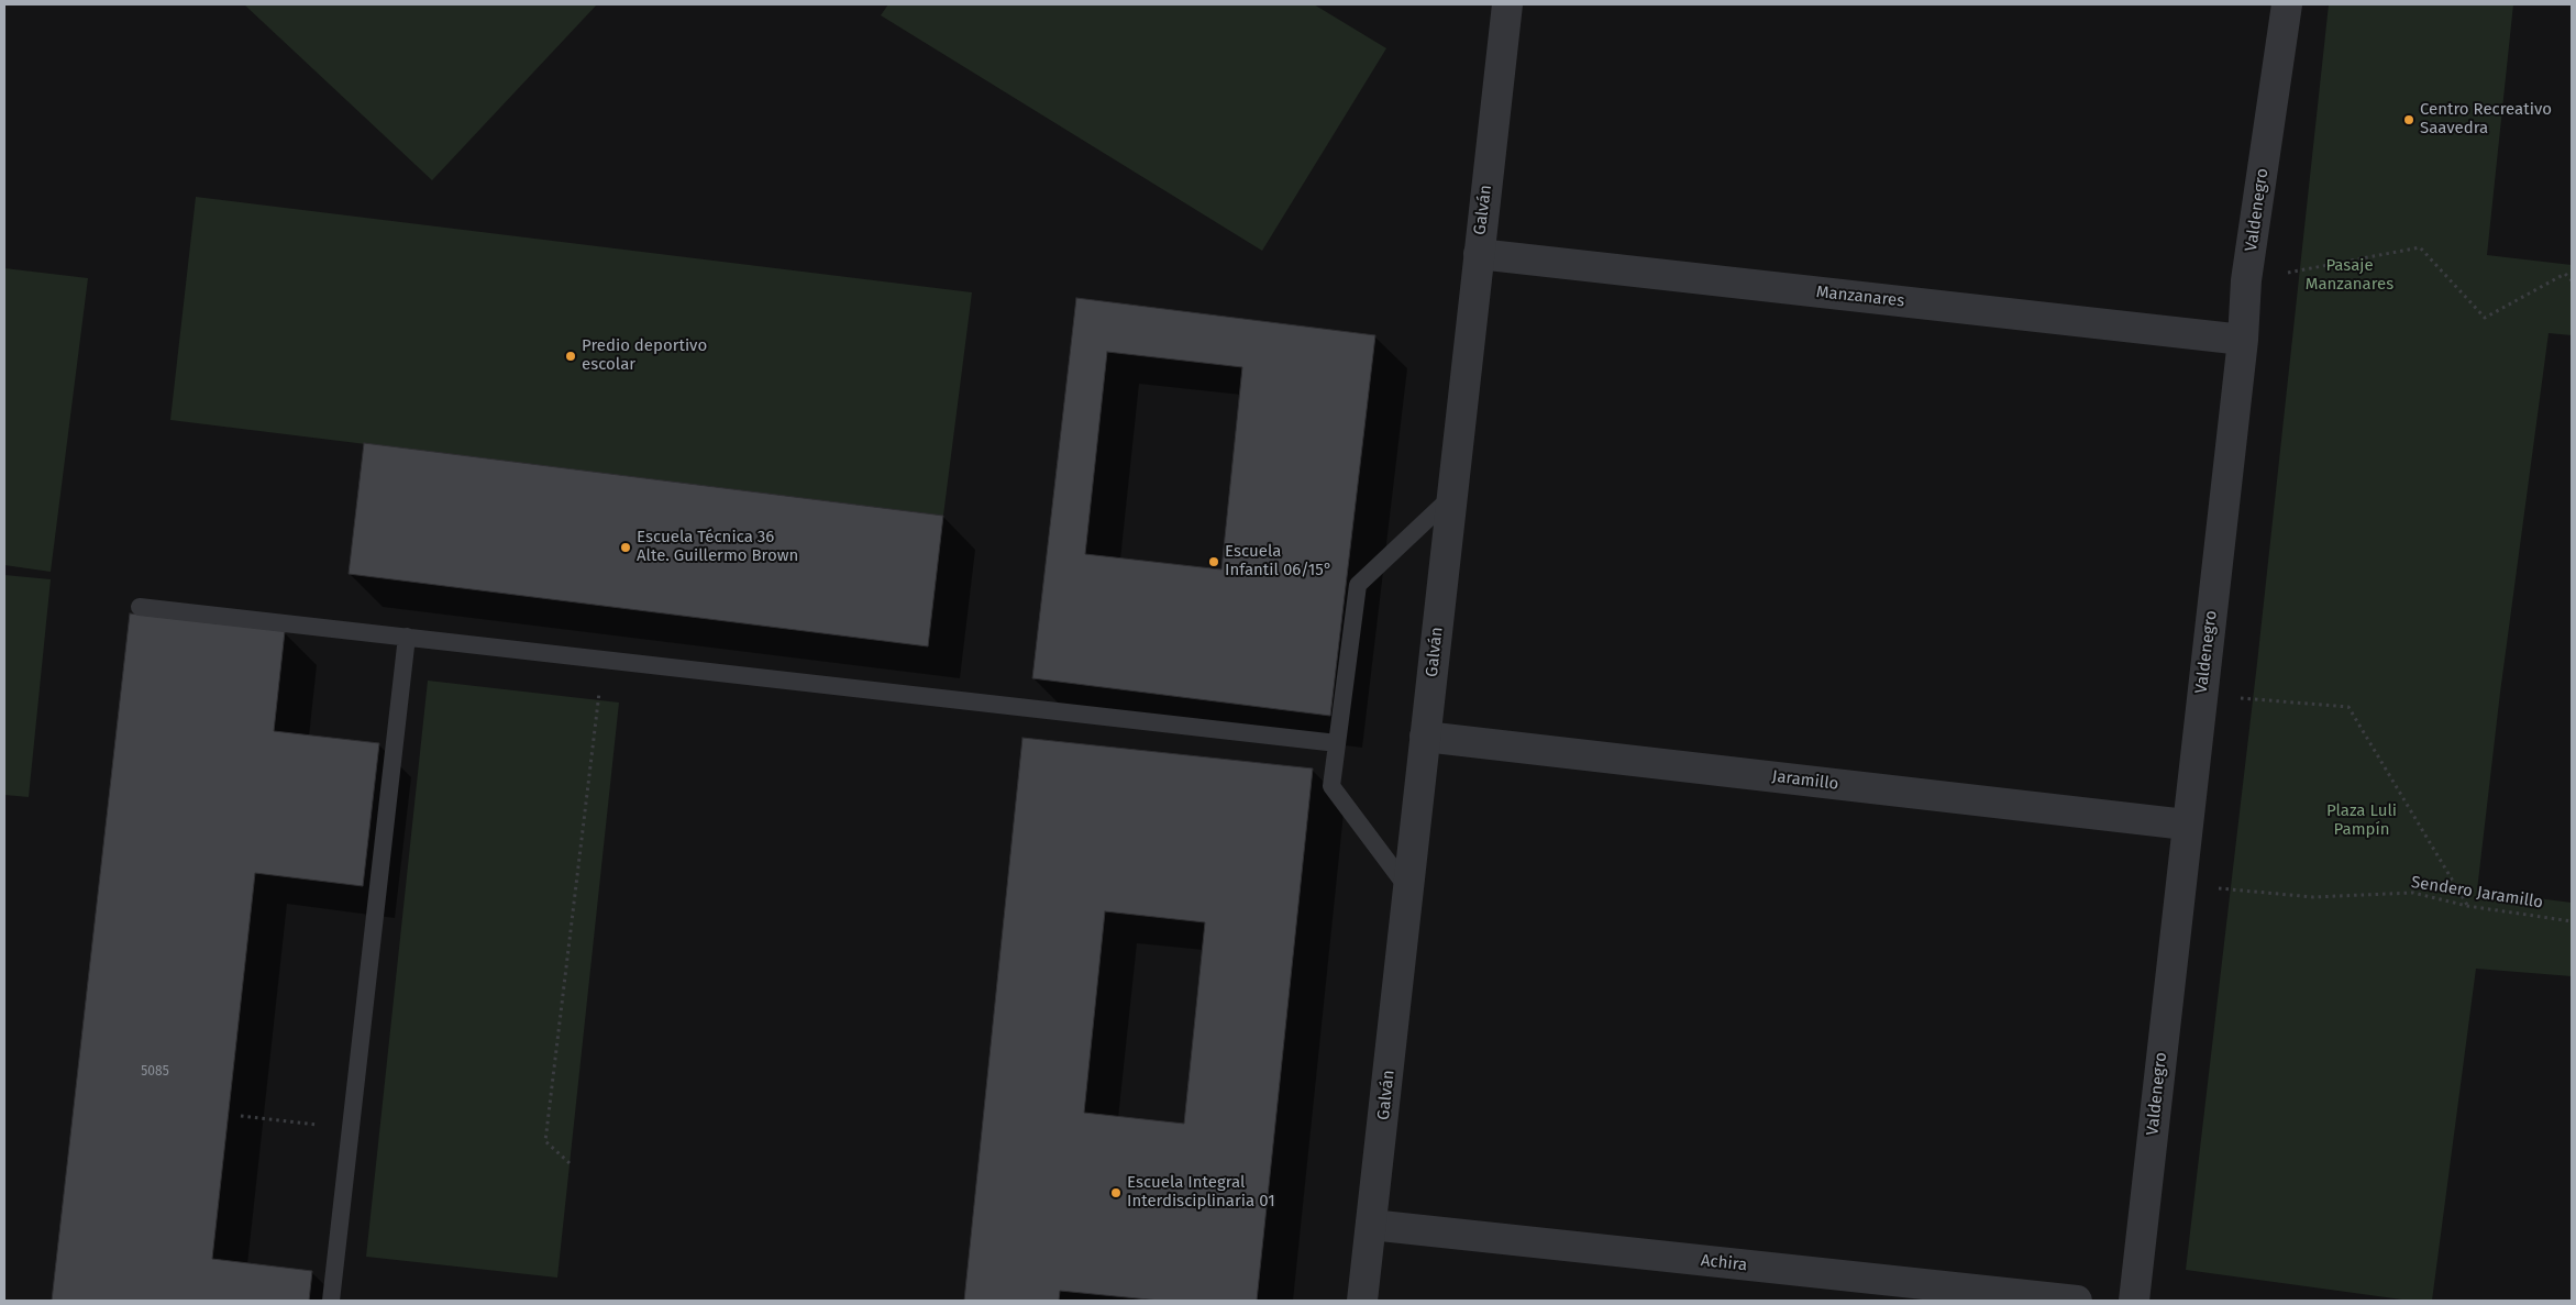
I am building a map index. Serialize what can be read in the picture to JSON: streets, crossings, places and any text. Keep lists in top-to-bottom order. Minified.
{"streets":{"street":["Galván","Valdenegro","Manzanares","Jaramillo","Achira"],"path":["Sendero Jaramillo"]},"crossings":[["Galván","Manzanares"],["Galván","Jaramillo"],["Galván","Achira"],["Valdenegro","Manzanares"],["Valdenegro","Jaramillo"],["Valdenegro","Sendero Jaramillo"]],"parks":["Pasaje Manzanares","Plaza Luli Pampín"],"places":["Centro Recreativo Saavedra","Predio deportivo escolar","Escuela Técnica 36 Alte. Guillermo Brown","Escuela Infantil 06/15°","Escuela Integral Interdisciplinaria 01"],"house_numbers":["5085"]}
